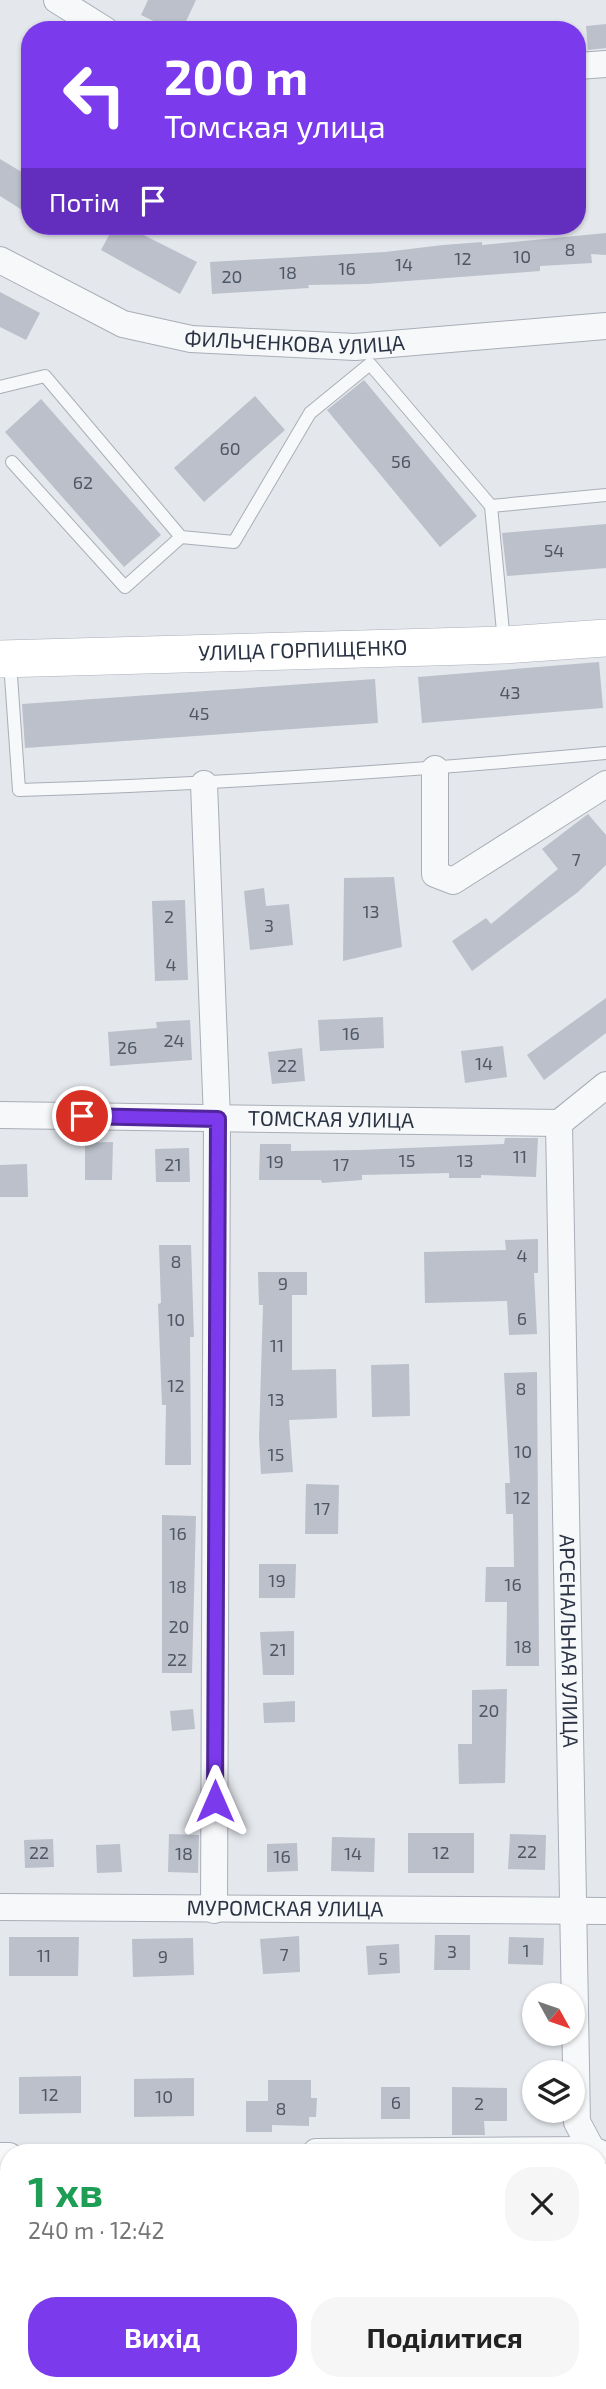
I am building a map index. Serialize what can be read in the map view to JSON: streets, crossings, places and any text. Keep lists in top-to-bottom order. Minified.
{"streets":{"main road":["УЛИЦА ГОРПИЩЕНКО"],"street":["ФИЛЬЧЕНКОВА УЛИЦА","ТОМСКАЯ УЛИЦА","АРСЕНАЛЬНАЯ УЛИЦА","МУРОМСКАЯ УЛИЦА"]},"crossings":[["ТОМСКАЯ УЛИЦА","АРСЕНАЛЬНАЯ УЛИЦА"],["АРСЕНАЛЬНАЯ УЛИЦА","МУРОМСКАЯ УЛИЦА"]],"house_numbers":["8","10","12","14","16","18","20","60","56","62","54","43","45","7","13","2","3","4","16","24","26","14","22","11","15","13","19","21","17","4","8","9","6","10","11","12","8","13","10","15","12","17","16","19","16","18","20","18","21","22","20","22","22","12","18","14","16","1","3","7","11","9","5","12","10","6","2","8"],"north":"bottom right","page":{"turn":["200 m","Томская улица"],"then":"Потім","heading":["1 хв","240 m · 12:42"],"buttons":["Вихід","Поділитися"]}}
